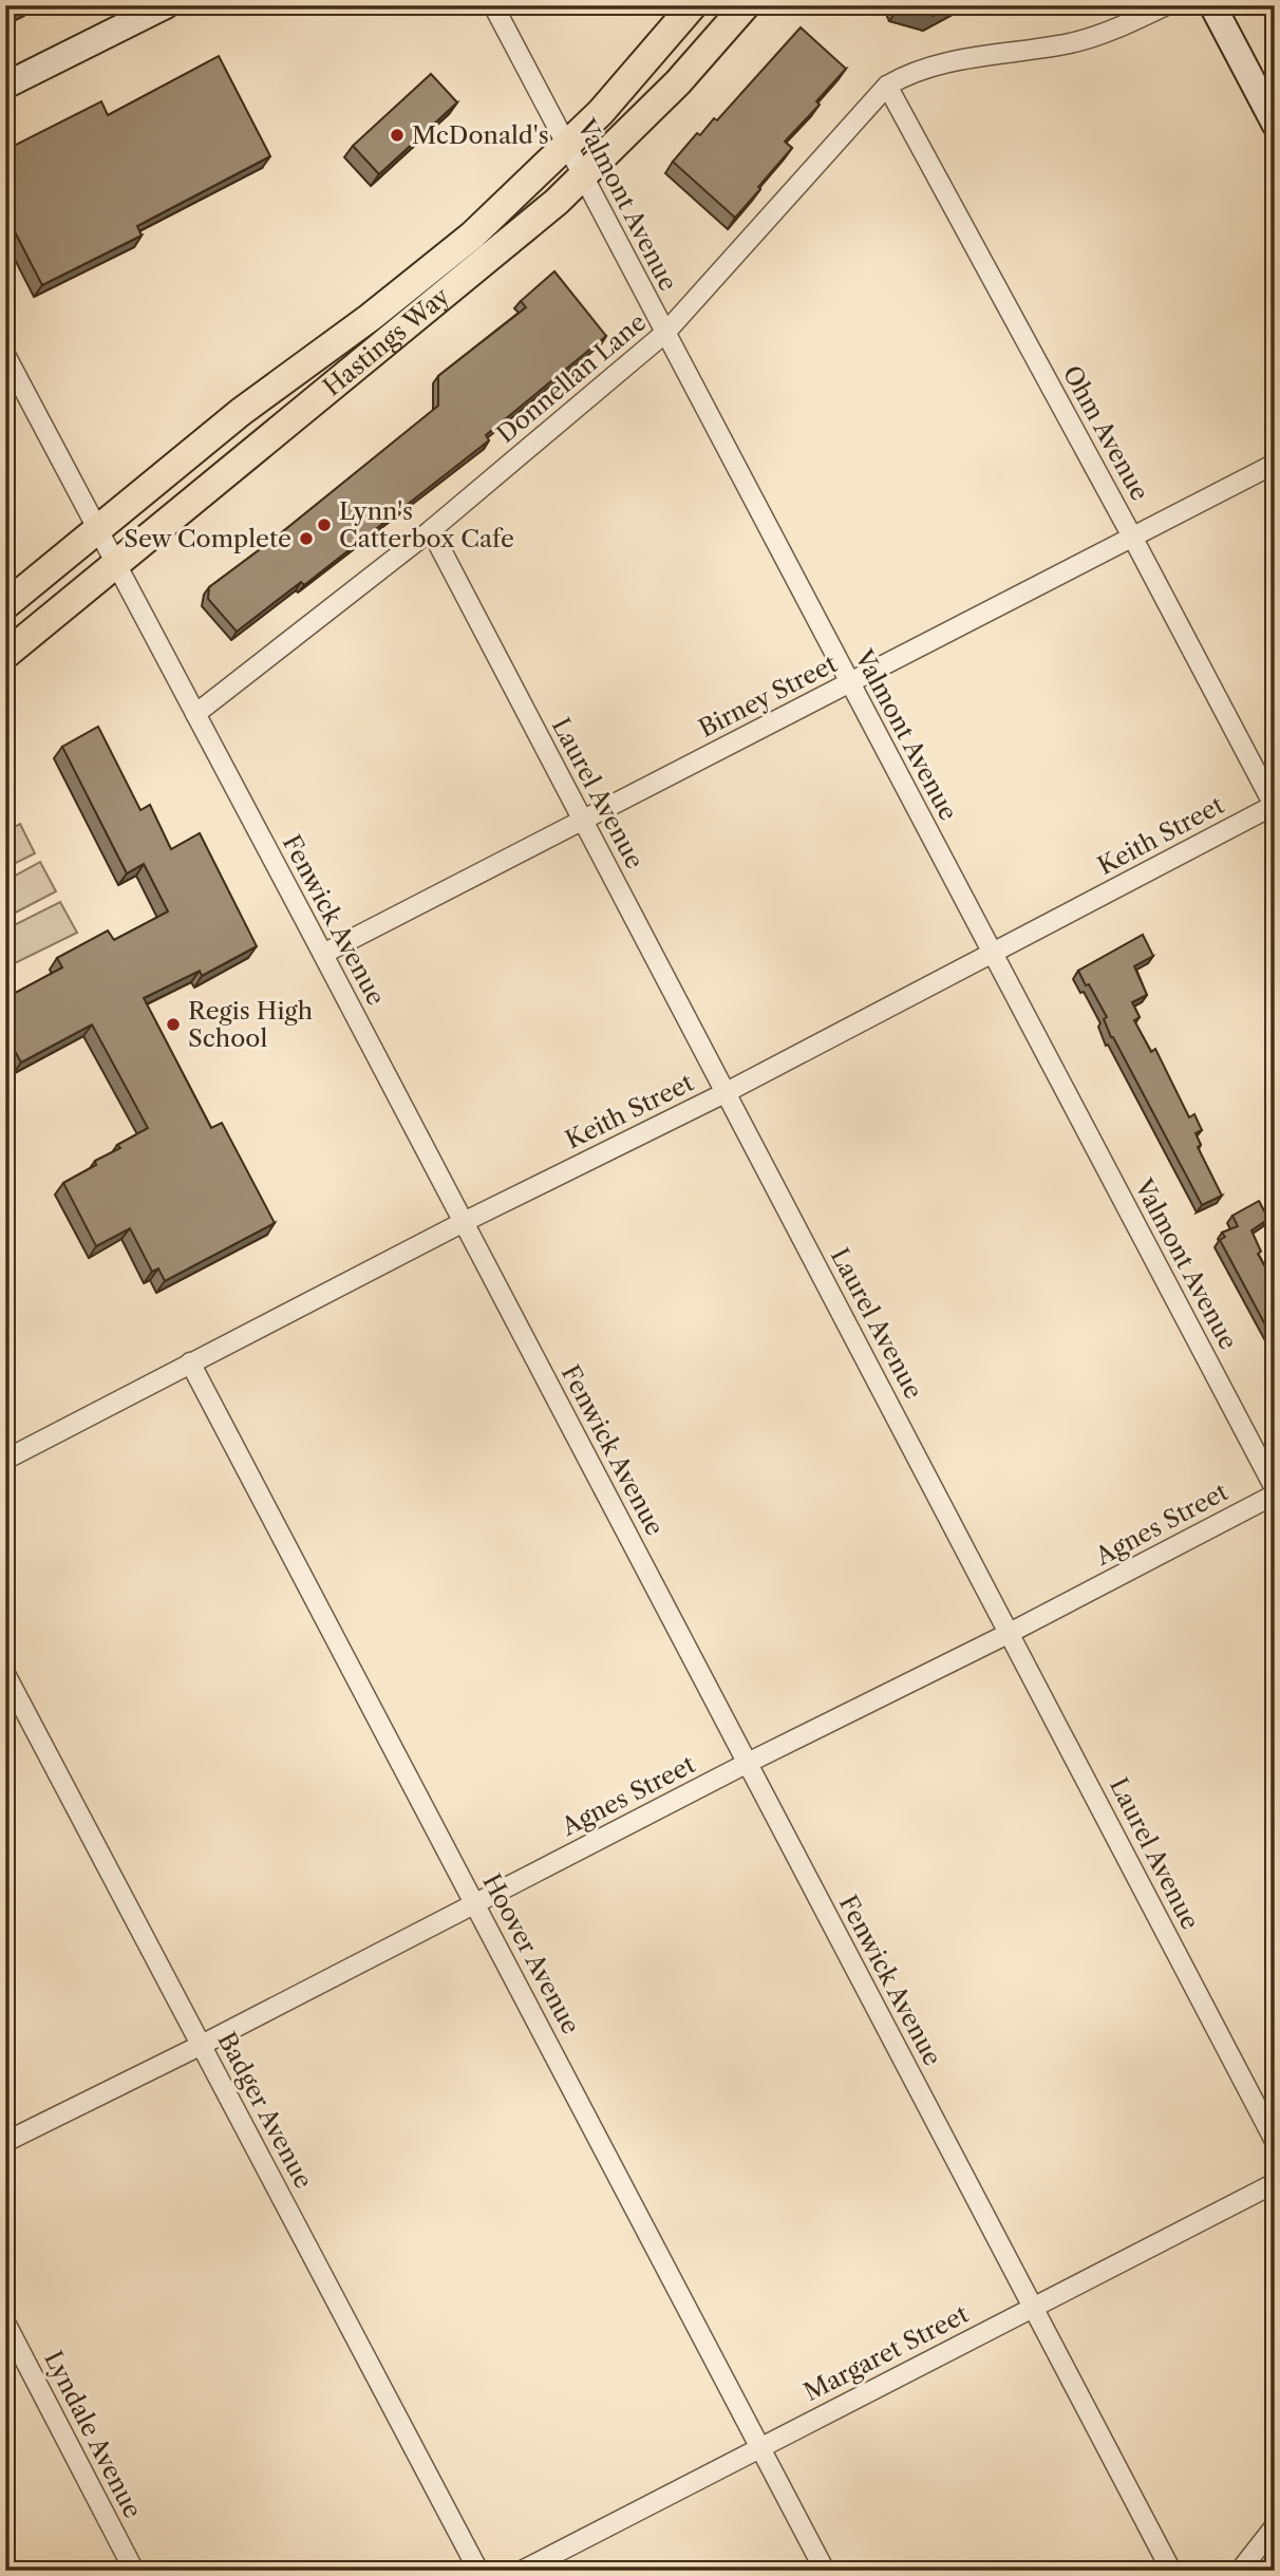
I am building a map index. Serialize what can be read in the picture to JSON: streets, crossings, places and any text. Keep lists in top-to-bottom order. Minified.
{"streets":{"main road":["Hastings Way"],"street":["Valmont Avenue","Donnellan Lane","Ohm Avenue","Birney Street","Laurel Avenue","Keith Street","Fenwick Avenue","Agnes Street","Hoover Avenue","Badger Avenue","Margaret Street","Lyndale Avenue"]},"crossings":[["Valmont Avenue","Hastings Way"],["Valmont Avenue","Donnellan Lane"],["Valmont Avenue","Birney Street"],["Valmont Avenue","Keith Street"],["Hastings Way","Fenwick Avenue"],["Donnellan Lane","Ohm Avenue"],["Donnellan Lane","Laurel Avenue"],["Donnellan Lane","Fenwick Avenue"],["Ohm Avenue","Birney Street"],["Ohm Avenue","Keith Street"],["Birney Street","Laurel Avenue"],["Birney Street","Fenwick Avenue"],["Laurel Avenue","Keith Street"],["Laurel Avenue","Agnes Street"],["Keith Street","Fenwick Avenue"],["Keith Street","Hoover Avenue"],["Fenwick Avenue","Agnes Street"],["Fenwick Avenue","Margaret Street"],["Agnes Street","Hoover Avenue"],["Agnes Street","Badger Avenue"],["Hoover Avenue","Margaret Street"]],"places":["McDonald's","Lynn's Catterbox Cafe","Sew Complete","Regis High School"]}
